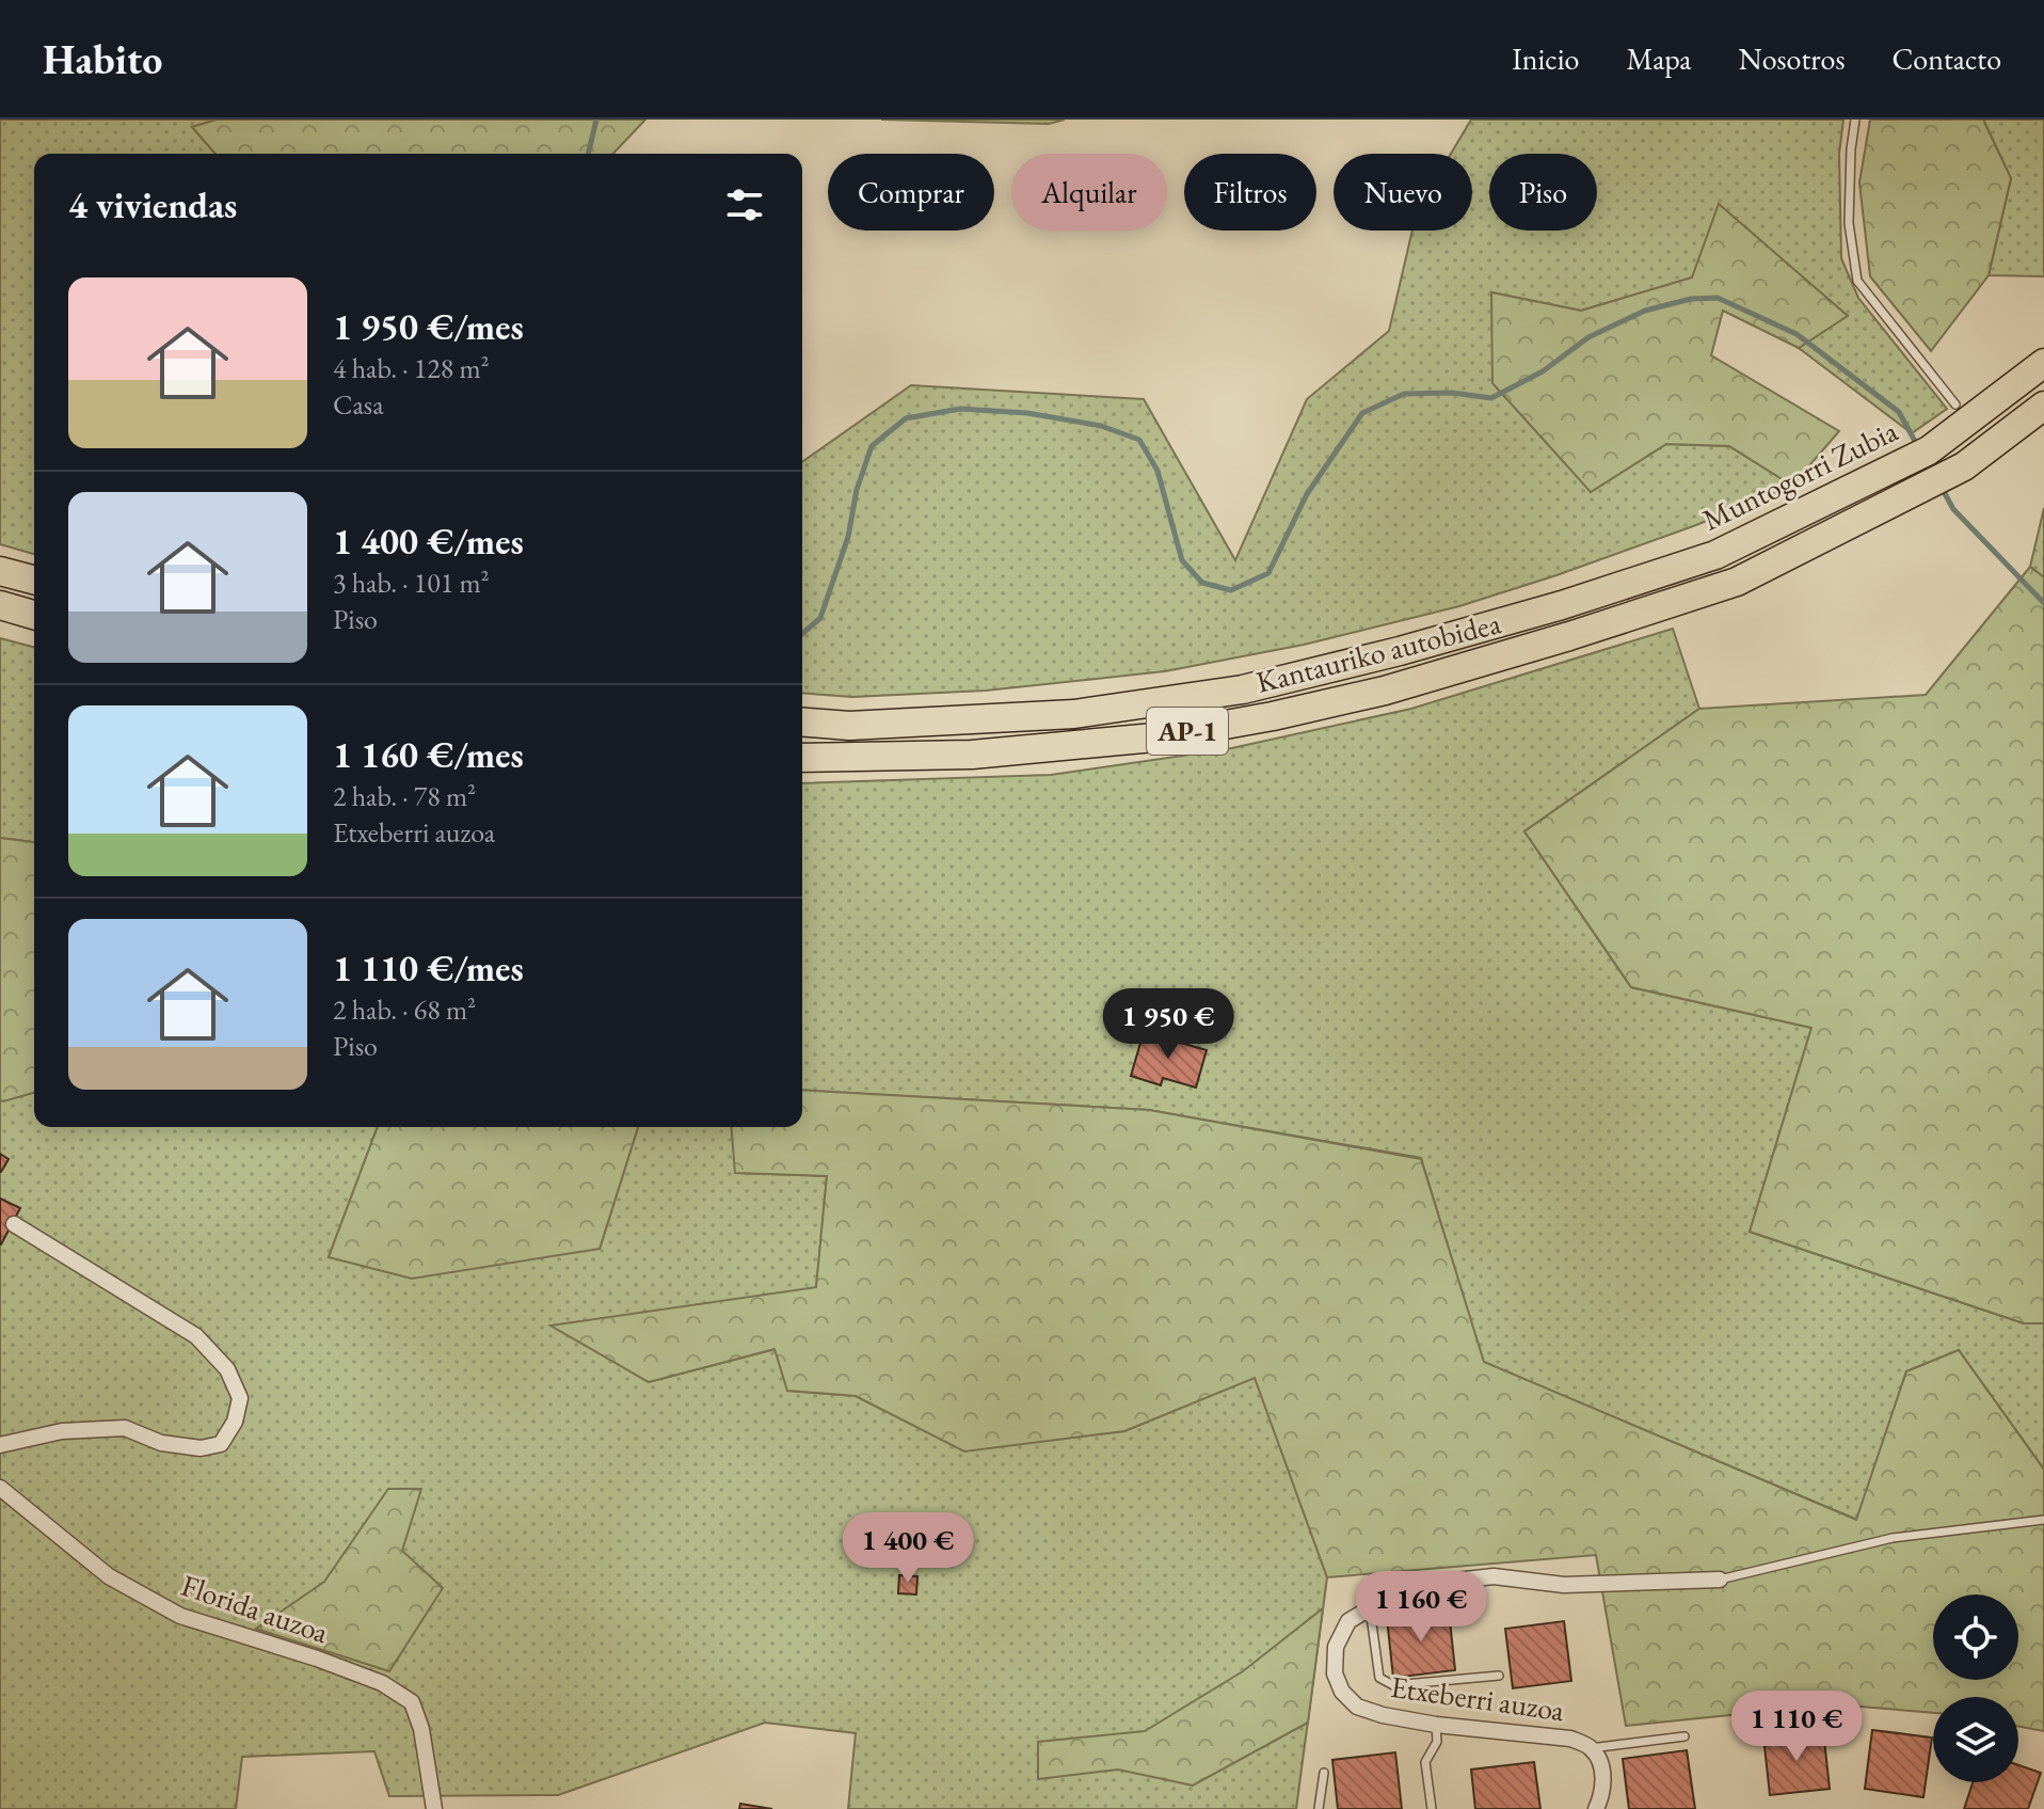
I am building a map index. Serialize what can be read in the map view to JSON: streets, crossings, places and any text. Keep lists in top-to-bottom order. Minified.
{"streets":{"highway":["Muntogorri Zubia","Kantauriko autobidea","AP-1"],"street":["Florida auzoa","Etxeberri auzoa"]},"crossings":[["Muntogorri Zubia","Kantauriko autobidea"]],"page":{"header":"Habito","nav":["Inicio","Mapa","Nosotros","Contacto"],"chip":["Comprar","Alquilar","Filtros","Nuevo","Piso"],"heading":"4 viviendas","list":[{"name":"1 950 €/mes","note":"4 hab. · 128 m² · Casa"},{"name":"1 400 €/mes","note":"3 hab. · 101 m² · Piso"},{"name":"1 160 €/mes","note":"2 hab. · 78 m² · Etxeberri auzoa"},{"name":"1 110 €/mes","note":"2 hab. · 68 m² · Piso"}],"price":["1 950 €","1 400 €","1 160 €","1 110 €"]}}
